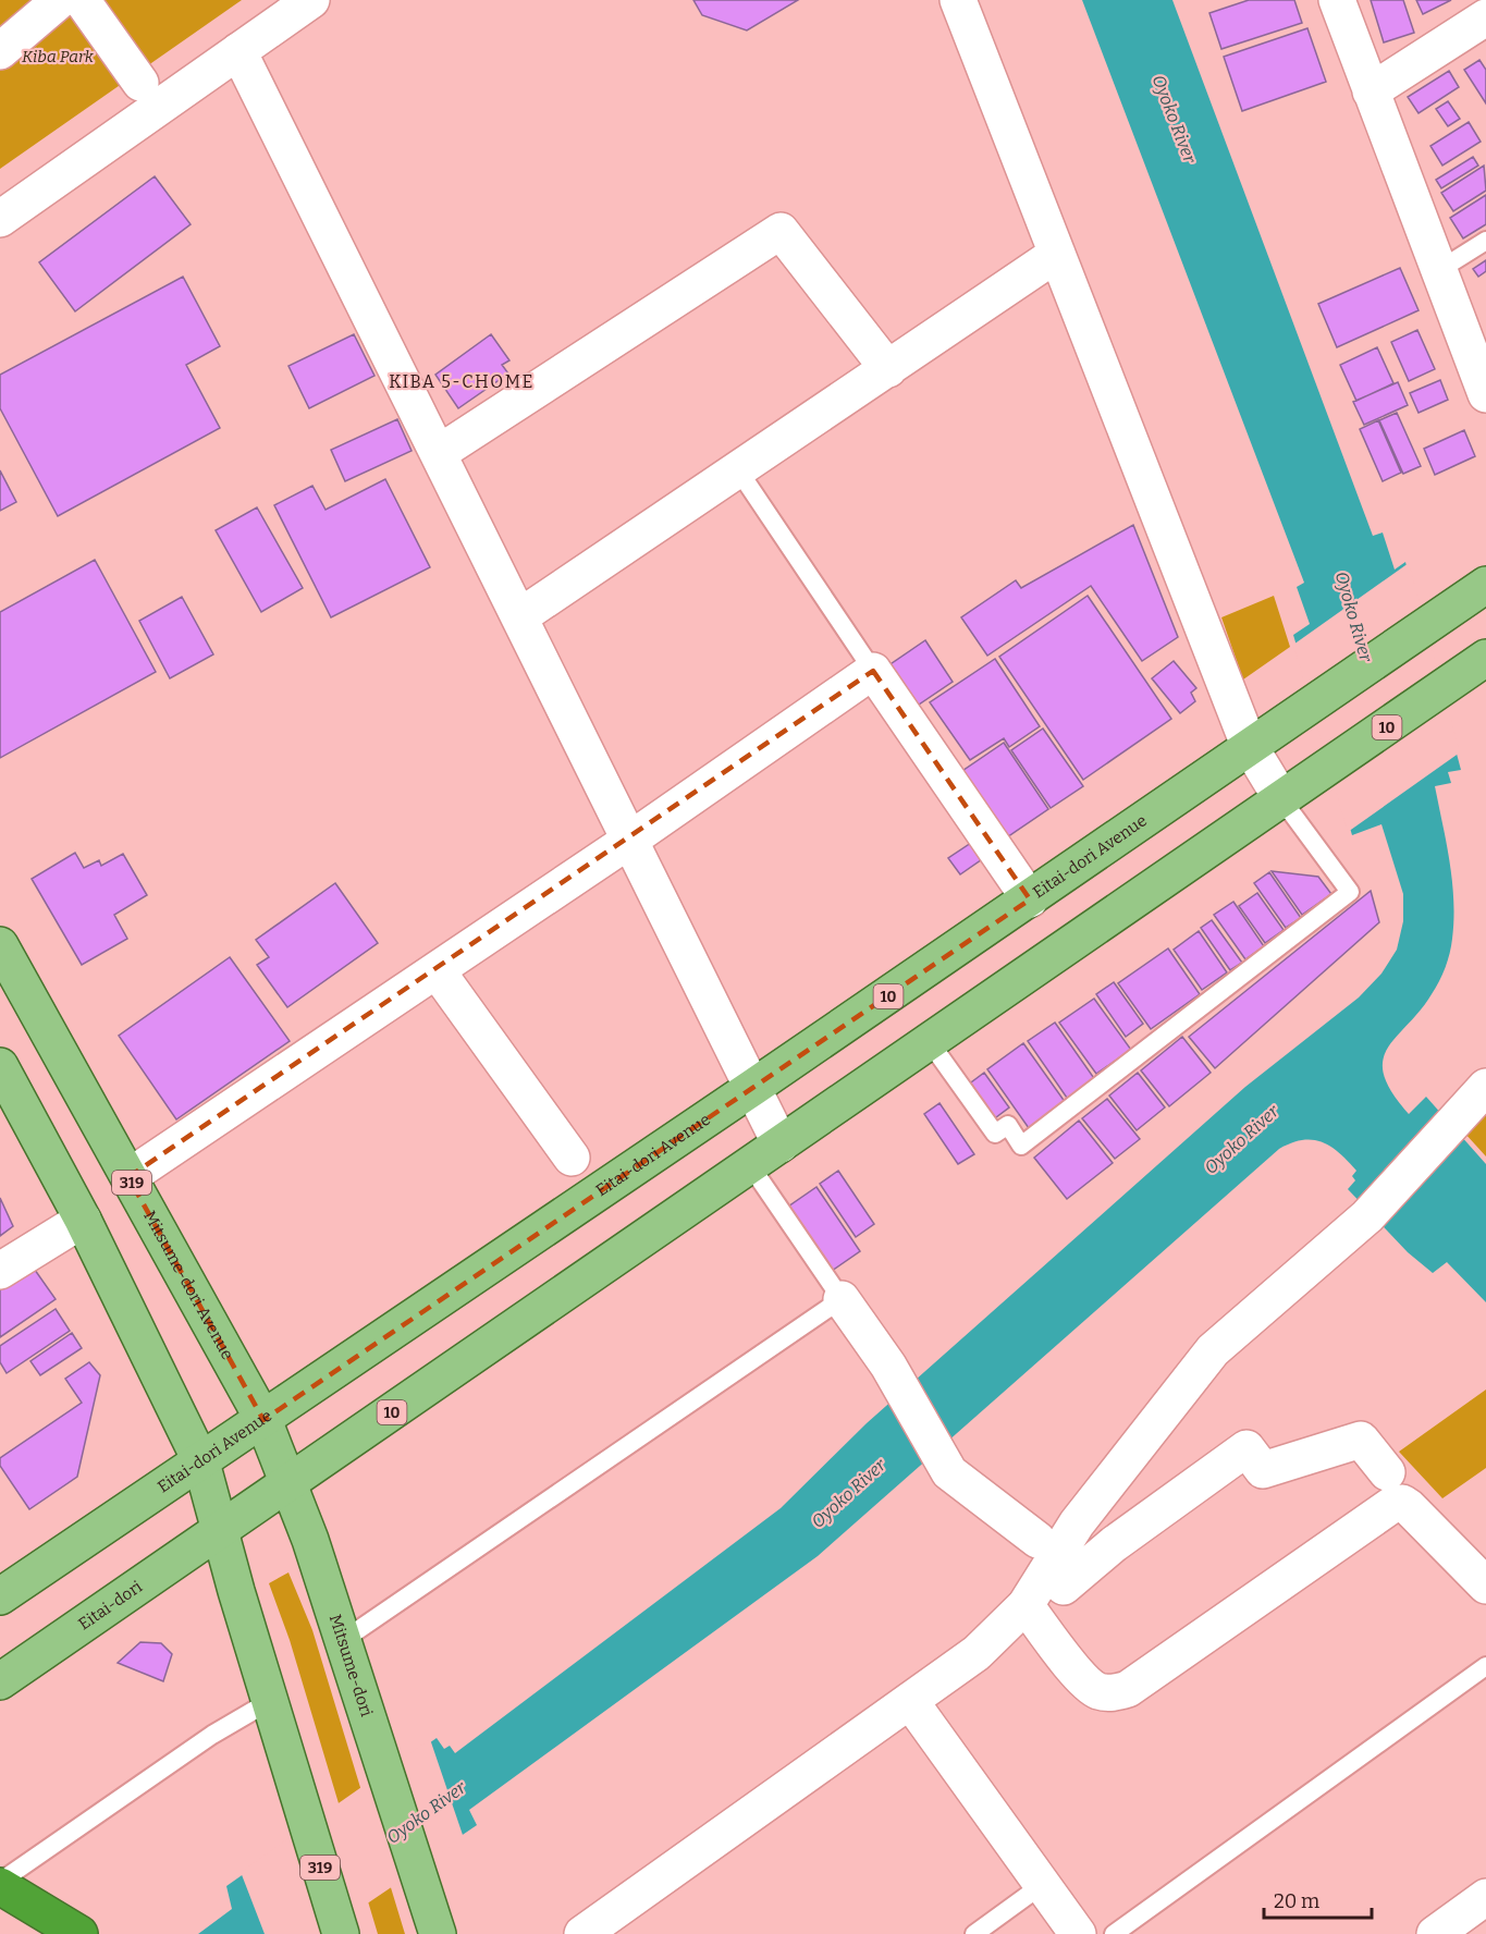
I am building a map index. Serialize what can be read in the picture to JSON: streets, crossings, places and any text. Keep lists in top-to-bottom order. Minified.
{"streets":{"main road":["10","Eitai-dori Avenue","319","Mitsume-dori Avenue","Eitai-dori","Mitsume-dori"]},"crossings":[["10","319"],["10","Eitai-dori"],["10","Mitsume-dori"],["Eitai-dori Avenue","319"],["Eitai-dori Avenue","Mitsume-dori Avenue"],["Eitai-dori Avenue","Mitsume-dori"],["319","Eitai-dori"],["Mitsume-dori Avenue","Mitsume-dori"]],"districts":["KIBA 5-CHOME"],"water":["Oyoko River"],"parks":["Kiba Park"],"scale_bar":"20 m"}
